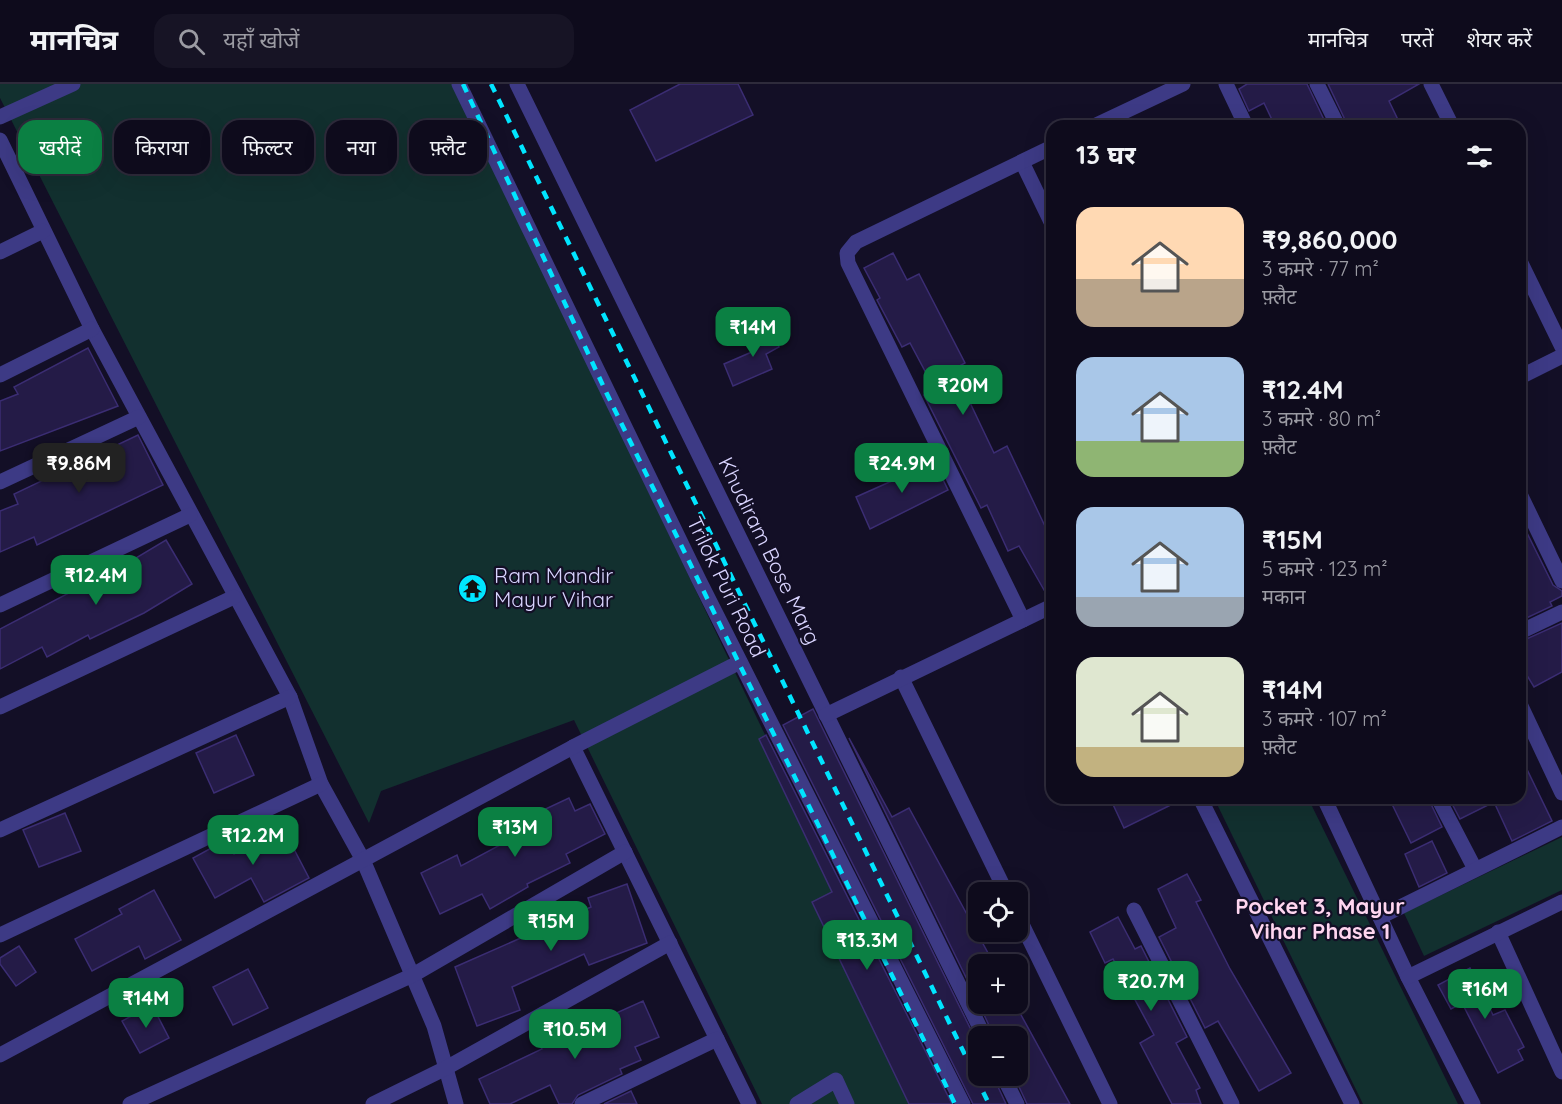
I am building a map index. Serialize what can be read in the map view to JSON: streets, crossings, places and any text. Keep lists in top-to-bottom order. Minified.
{"streets":{"street":["Khudiram Bose Marg","Trilok Puri Road"]},"districts":["Pocket 3, Mayur Vihar Phase 1"],"places":{"temple":["Ram Mandir Mayur Vihar"]},"page":{"header":"मानचित्र","search":"यहाँ खोजें","nav":["मानचित्र","परतें","शेयर करें"],"chip":["खरीदें","किराया","फ़िल्टर","नया","फ़्लैट"],"heading":"13 घर","list":[{"name":"₹9,860,000","note":"3 कमरे · 77 m² · फ़्लैट"},{"name":"₹12.4M","note":"3 कमरे · 80 m² · फ़्लैट"},{"name":"₹15M","note":"5 कमरे · 123 m² · मकान"},{"name":"₹14M","note":"3 कमरे · 107 m² · फ़्लैट"}],"price":["₹14M","₹20M","₹9.86M","₹24.9M","₹12.4M","₹13M","₹12.2M","₹15M","₹13.3M","₹20.7M","₹16M","₹14M","₹10.5M"],"map_buttons":["+","−"]}}
